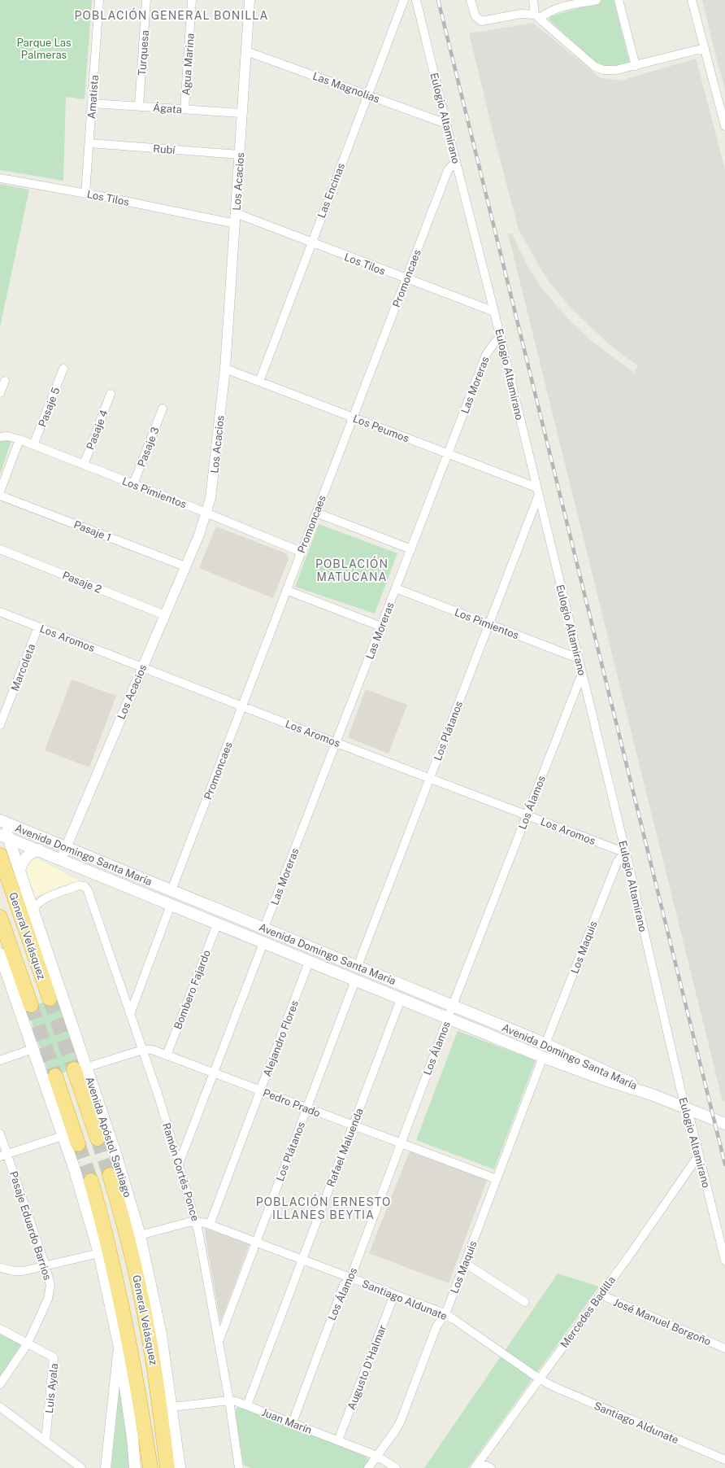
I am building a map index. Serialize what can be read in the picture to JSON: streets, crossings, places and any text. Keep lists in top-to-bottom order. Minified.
{"streets":{"highway":["General Velásquez"],"main road":["Avenida Domingo Santa María","Avenida Apóstol Santiago"],"street":["Turquesa","Agua Marina","Las Magnolias","Amatista","Ágata","Eulogio Altamirano","Rubí","Los Acacios","Las Encinas","Los Tilos","Promoncaes","Las Moreras","Pasaje 5","Los Peumos","Pasaje 4","Pasaje 3","Los Pimientos","Pasaje 1","Pasaje 2","Los Aromos","Marcoleta","Los Plátanos","Los Álamos","Los Maquis","Bombero Fajardo","Alejandro Flores","Pedro Prado","Rafael Maluenda","Ramón Cortés Ponce","Pasaje Eduardo Barrios","Santiago Aldunate","Mercedes Badilla","José Manuel Borgoño","Augusto D'Halmar","Luis Ayala","Juan Marín"]},"crossings":[["Turquesa","Ágata"],["Agua Marina","Ágata"],["Las Magnolias","Eulogio Altamirano"],["Las Magnolias","Los Acacios"],["Las Magnolias","Las Encinas"],["Amatista","Ágata"],["Amatista","Rubí"],["Amatista","Los Tilos"],["Ágata","Los Acacios"],["Eulogio Altamirano","Los Tilos"],["Eulogio Altamirano","Promoncaes"],["Eulogio Altamirano","Las Moreras"],["Eulogio Altamirano","Los Peumos"],["Eulogio Altamirano","Los Pimientos"],["Eulogio Altamirano","Los Aromos"],["Eulogio Altamirano","Los Plátanos"],["Eulogio Altamirano","Los Álamos"],["Eulogio Altamirano","Avenida Domingo Santa María"],["Eulogio Altamirano","Los Maquis"],["Eulogio Altamirano","Mercedes Badilla"],["Rubí","Los Acacios"],["Los Acacios","Los Tilos"],["Los Acacios","Los Peumos"],["Los Acacios","Los Pimientos"],["Los Acacios","Pasaje 1"],["Los Acacios","Pasaje 2"],["Los Acacios","Los Aromos"],["Los Acacios","Avenida Domingo Santa María"],["Las Encinas","Los Tilos"],["Las Encinas","Los Peumos"],["Los Tilos","Promoncaes"],["Promoncaes","Los Peumos"],["Promoncaes","Los Pimientos"],["Promoncaes","Los Aromos"],["Promoncaes","Avenida Domingo Santa María"],["Las Moreras","Los Peumos"],["Las Moreras","Los Pimientos"],["Las Moreras","Los Aromos"],["Las Moreras","Avenida Domingo Santa María"],["Pasaje 5","Los Pimientos"],["Pasaje 4","Los Pimientos"],["Pasaje 3","Los Pimientos"],["Los Pimientos","Los Plátanos"],["Los Aromos","Marcoleta"],["Los Aromos","Los Plátanos"],["Los Aromos","Los Álamos"],["Los Aromos","Los Maquis"],["Los Plátanos","Avenida Domingo Santa María"],["Los Plátanos","Pedro Prado"],["Los Plátanos","Ramón Cortés Ponce"],["Los Plátanos","Santiago Aldunate"],["Los Álamos","Avenida Domingo Santa María"],["Los Álamos","Pedro Prado"],["Los Álamos","Santiago Aldunate"],["Los Álamos","Juan Marín"],["Avenida Domingo Santa María","Los Maquis"],["Avenida Domingo Santa María","Bombero Fajardo"],["Avenida Domingo Santa María","Alejandro Flores"],["Avenida Domingo Santa María","Avenida Apóstol Santiago"],["Avenida Domingo Santa María","Rafael Maluenda"],["Los Maquis","Pedro Prado"],["Los Maquis","Santiago Aldunate"],["Los Maquis","Juan Marín"],["Bombero Fajardo","Pedro Prado"],["Alejandro Flores","Pedro Prado"],["Alejandro Flores","Santiago Aldunate"],["Pedro Prado","Avenida Apóstol Santiago"],["Pedro Prado","Rafael Maluenda"],["Pedro Prado","Ramón Cortés Ponce"],["Avenida Apóstol Santiago","Ramón Cortés Ponce"],["Avenida Apóstol Santiago","Santiago Aldunate"],["Avenida Apóstol Santiago","Juan Marín"],["Rafael Maluenda","Santiago Aldunate"],["Rafael Maluenda","Juan Marín"],["Ramón Cortés Ponce","Santiago Aldunate"],["Ramón Cortés Ponce","Juan Marín"],["Pasaje Eduardo Barrios","Luis Ayala"],["Santiago Aldunate","Mercedes Badilla"],["Santiago Aldunate","Augusto D'Halmar"],["Mercedes Badilla","José Manuel Borgoño"],["Augusto D'Halmar","Juan Marín"]],"districts":["POBLACIÓN GENERAL BONILLA","POBLACIÓN MATUCANA","POBLACIÓN ERNESTO ILLANES BEYTIA"],"parks":["Parque Las Palmeras"]}
